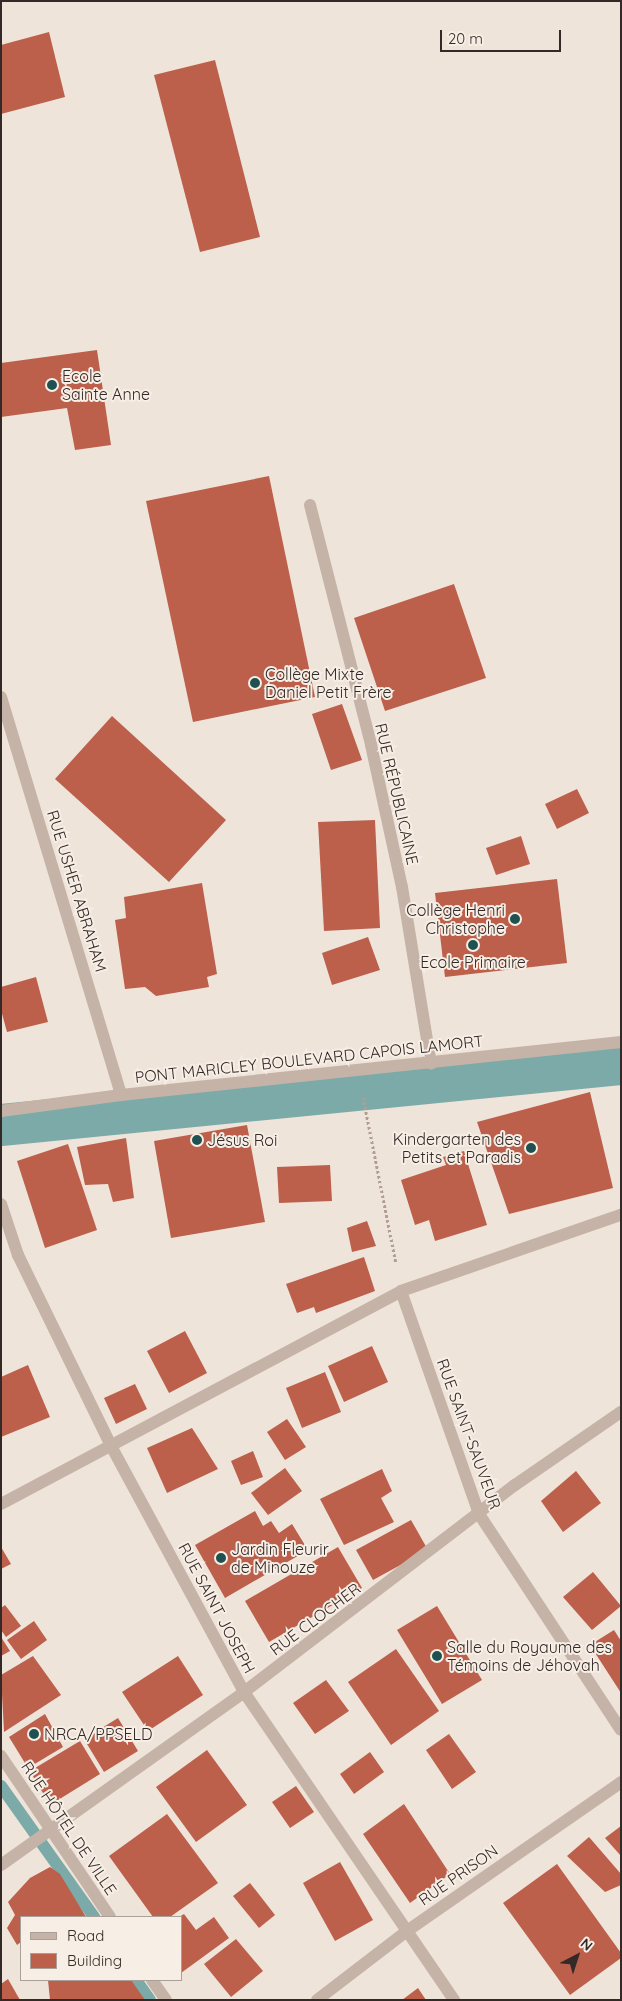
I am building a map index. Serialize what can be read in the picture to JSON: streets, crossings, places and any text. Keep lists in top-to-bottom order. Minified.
{"streets":{"street":["RUE RÉPUBLICAINE","RUE USHER ABRAHAM","PONT MARICLEY BOULEVARD CAPOIS LAMORT","RUE SAINT-SAUVEUR","RUE SAINT JOSEPH","RUE CLOCHER","RUE HÔTEL DE VILLE","RUE PRISON"]},"crossings":[["RUE RÉPUBLICAINE","PONT MARICLEY BOULEVARD CAPOIS LAMORT"],["RUE USHER ABRAHAM","PONT MARICLEY BOULEVARD CAPOIS LAMORT"],["RUE SAINT-SAUVEUR","RUE CLOCHER"],["RUE SAINT JOSEPH","RUE CLOCHER"],["RUE SAINT JOSEPH","RUE PRISON"],["RUE CLOCHER","RUE HÔTEL DE VILLE"]],"places":["Ecole Sainte Anne","Collège Mixte Daniel Petit Frère","Collège Henri Christophe","Ecole Primaire","Jésus Roi","Kindergarten des Petits et Paradis","Jardin Fleurir de Minouze","Salle du Royaume des Témoins de Jéhovah","NRCA/PPSELD"],"legend":["Road","Building"],"scale_bar":"20 m","north":"top right"}
